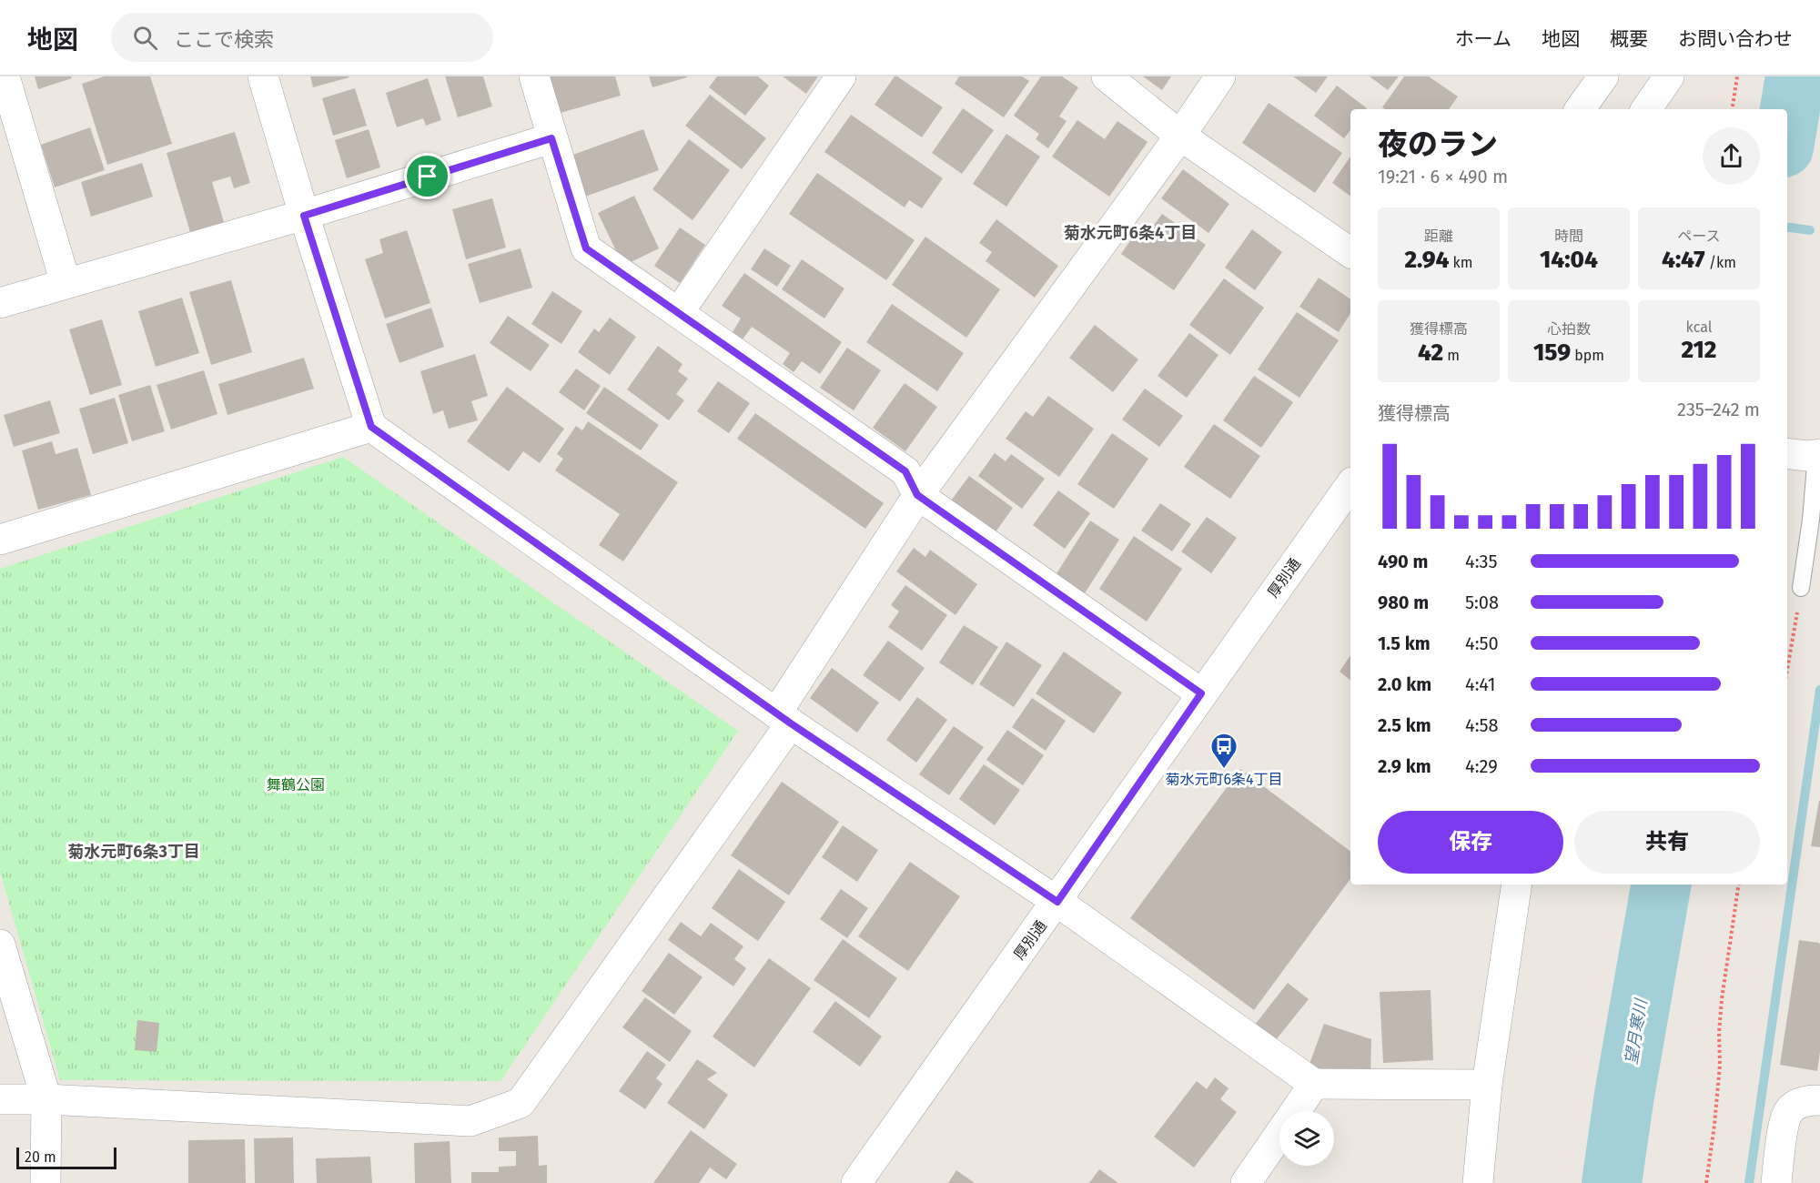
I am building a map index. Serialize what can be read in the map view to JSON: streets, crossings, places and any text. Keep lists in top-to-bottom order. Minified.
{"streets":{"street":["厚別通"]},"districts":["菊水元町6条4丁目","菊水元町6条3丁目"],"water":["望月寒川"],"parks":["舞鶴公園"],"places":{"bus stop":["菊水元町6条4丁目"]},"scale_bar":"20 m","page":{"header":"地図","search":"ここで検索","nav":["ホーム","地図","概要","お問い合わせ"],"heading":["夜のラン","19:21 · 6 × 490 m"],"stats":[["距離","2.94 km"],["時間","14:04"],["ペース","4:47 /km"],["獲得標高","42 m"],["心拍数","159 bpm"],["kcal","212"]],"chart":["獲得標高","235–242 m"],"list":[{"name":"490 m","note":"4:35"},{"name":"980 m","note":"5:08"},{"name":"1.5 km","note":"4:50"},{"name":"2.0 km","note":"4:41"},{"name":"2.5 km","note":"4:58"},{"name":"2.9 km","note":"4:29"}],"buttons":["保存","共有"],"scale":"20 m"}}
